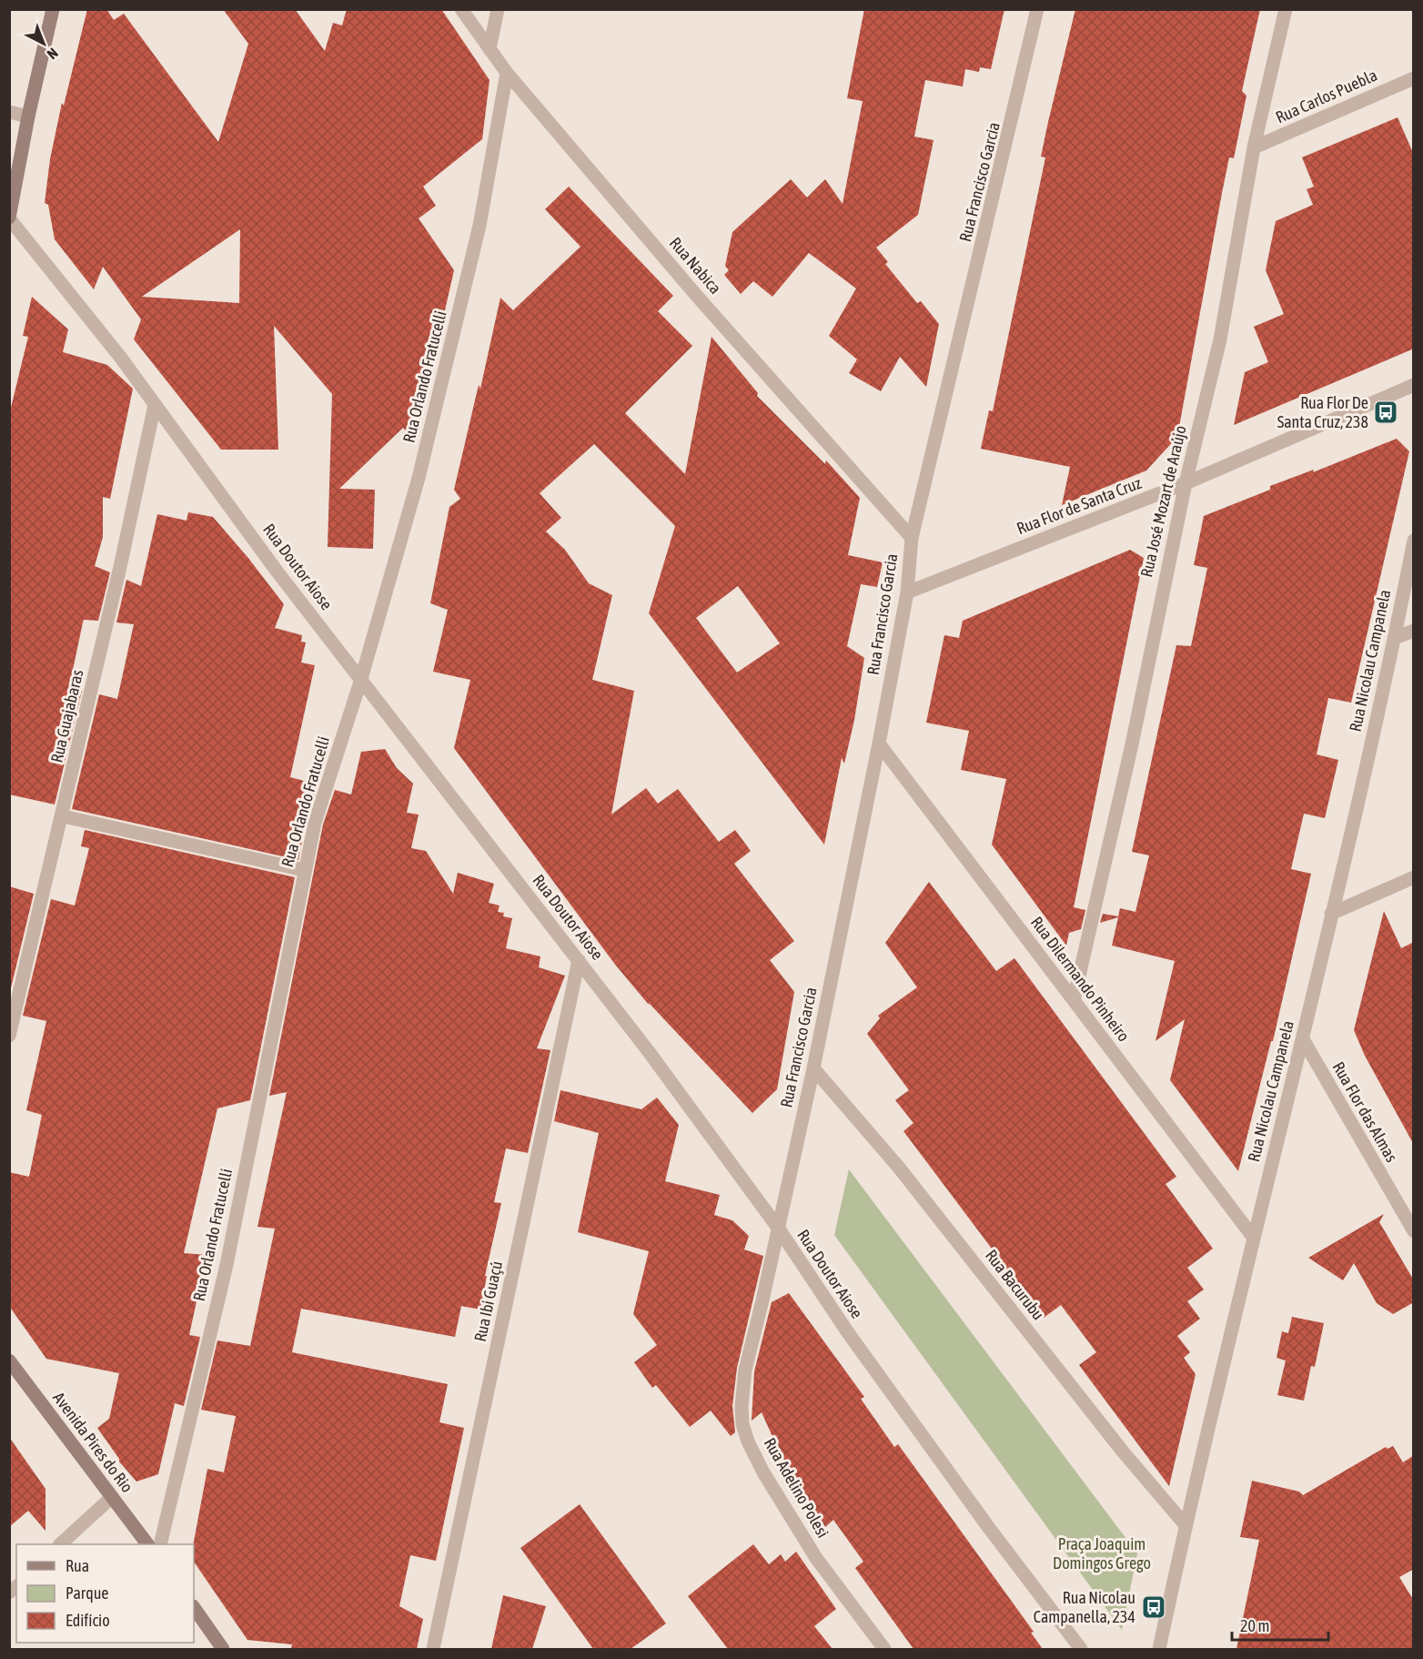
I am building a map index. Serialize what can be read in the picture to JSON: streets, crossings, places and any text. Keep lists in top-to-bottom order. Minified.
{"streets":{"main road":["Avenida Pires do Rio"],"street":["Rua Carlos Puebla","Rua Francisco Garcia","Rua Nabica","Rua Orlando Fratucelli","Rua José Mozart de Araújo","Rua Flor de Santa Cruz","Rua Doutor Aiose","Rua Nicolau Campanela","Rua Guajabaras","Rua Dilermando Pinheiro","Rua Flor das Almas","Rua Bacurubu","Rua Ibi Guaçú","Rua Adelino Polesi"]},"crossings":[["Rua Carlos Puebla","Rua José Mozart de Araújo"],["Rua Francisco Garcia","Rua Nabica"],["Rua Francisco Garcia","Rua Flor de Santa Cruz"],["Rua Francisco Garcia","Rua Doutor Aiose"],["Rua Francisco Garcia","Rua Dilermando Pinheiro"],["Rua Francisco Garcia","Rua Bacurubu"],["Rua Francisco Garcia","Rua Adelino Polesi"],["Rua Nabica","Rua Orlando Fratucelli"],["Rua Orlando Fratucelli","Rua Doutor Aiose"],["Rua José Mozart de Araújo","Rua Flor de Santa Cruz"],["Rua José Mozart de Araújo","Rua Dilermando Pinheiro"],["Rua Doutor Aiose","Rua Guajabaras"],["Rua Doutor Aiose","Rua Ibi Guaçú"],["Rua Doutor Aiose","Rua Adelino Polesi"],["Rua Nicolau Campanela","Rua Dilermando Pinheiro"],["Rua Nicolau Campanela","Rua Flor das Almas"],["Rua Nicolau Campanela","Rua Bacurubu"]],"parks":["Praça Joaquim Domingos Grego"],"places":{"bus stop":["Rua Flor De Santa Cruz, 238","Rua Nicolau Campanella, 234"]},"legend":["Rua","Parque","Edifício"],"scale_bar":"20 m","north":"bottom right"}
